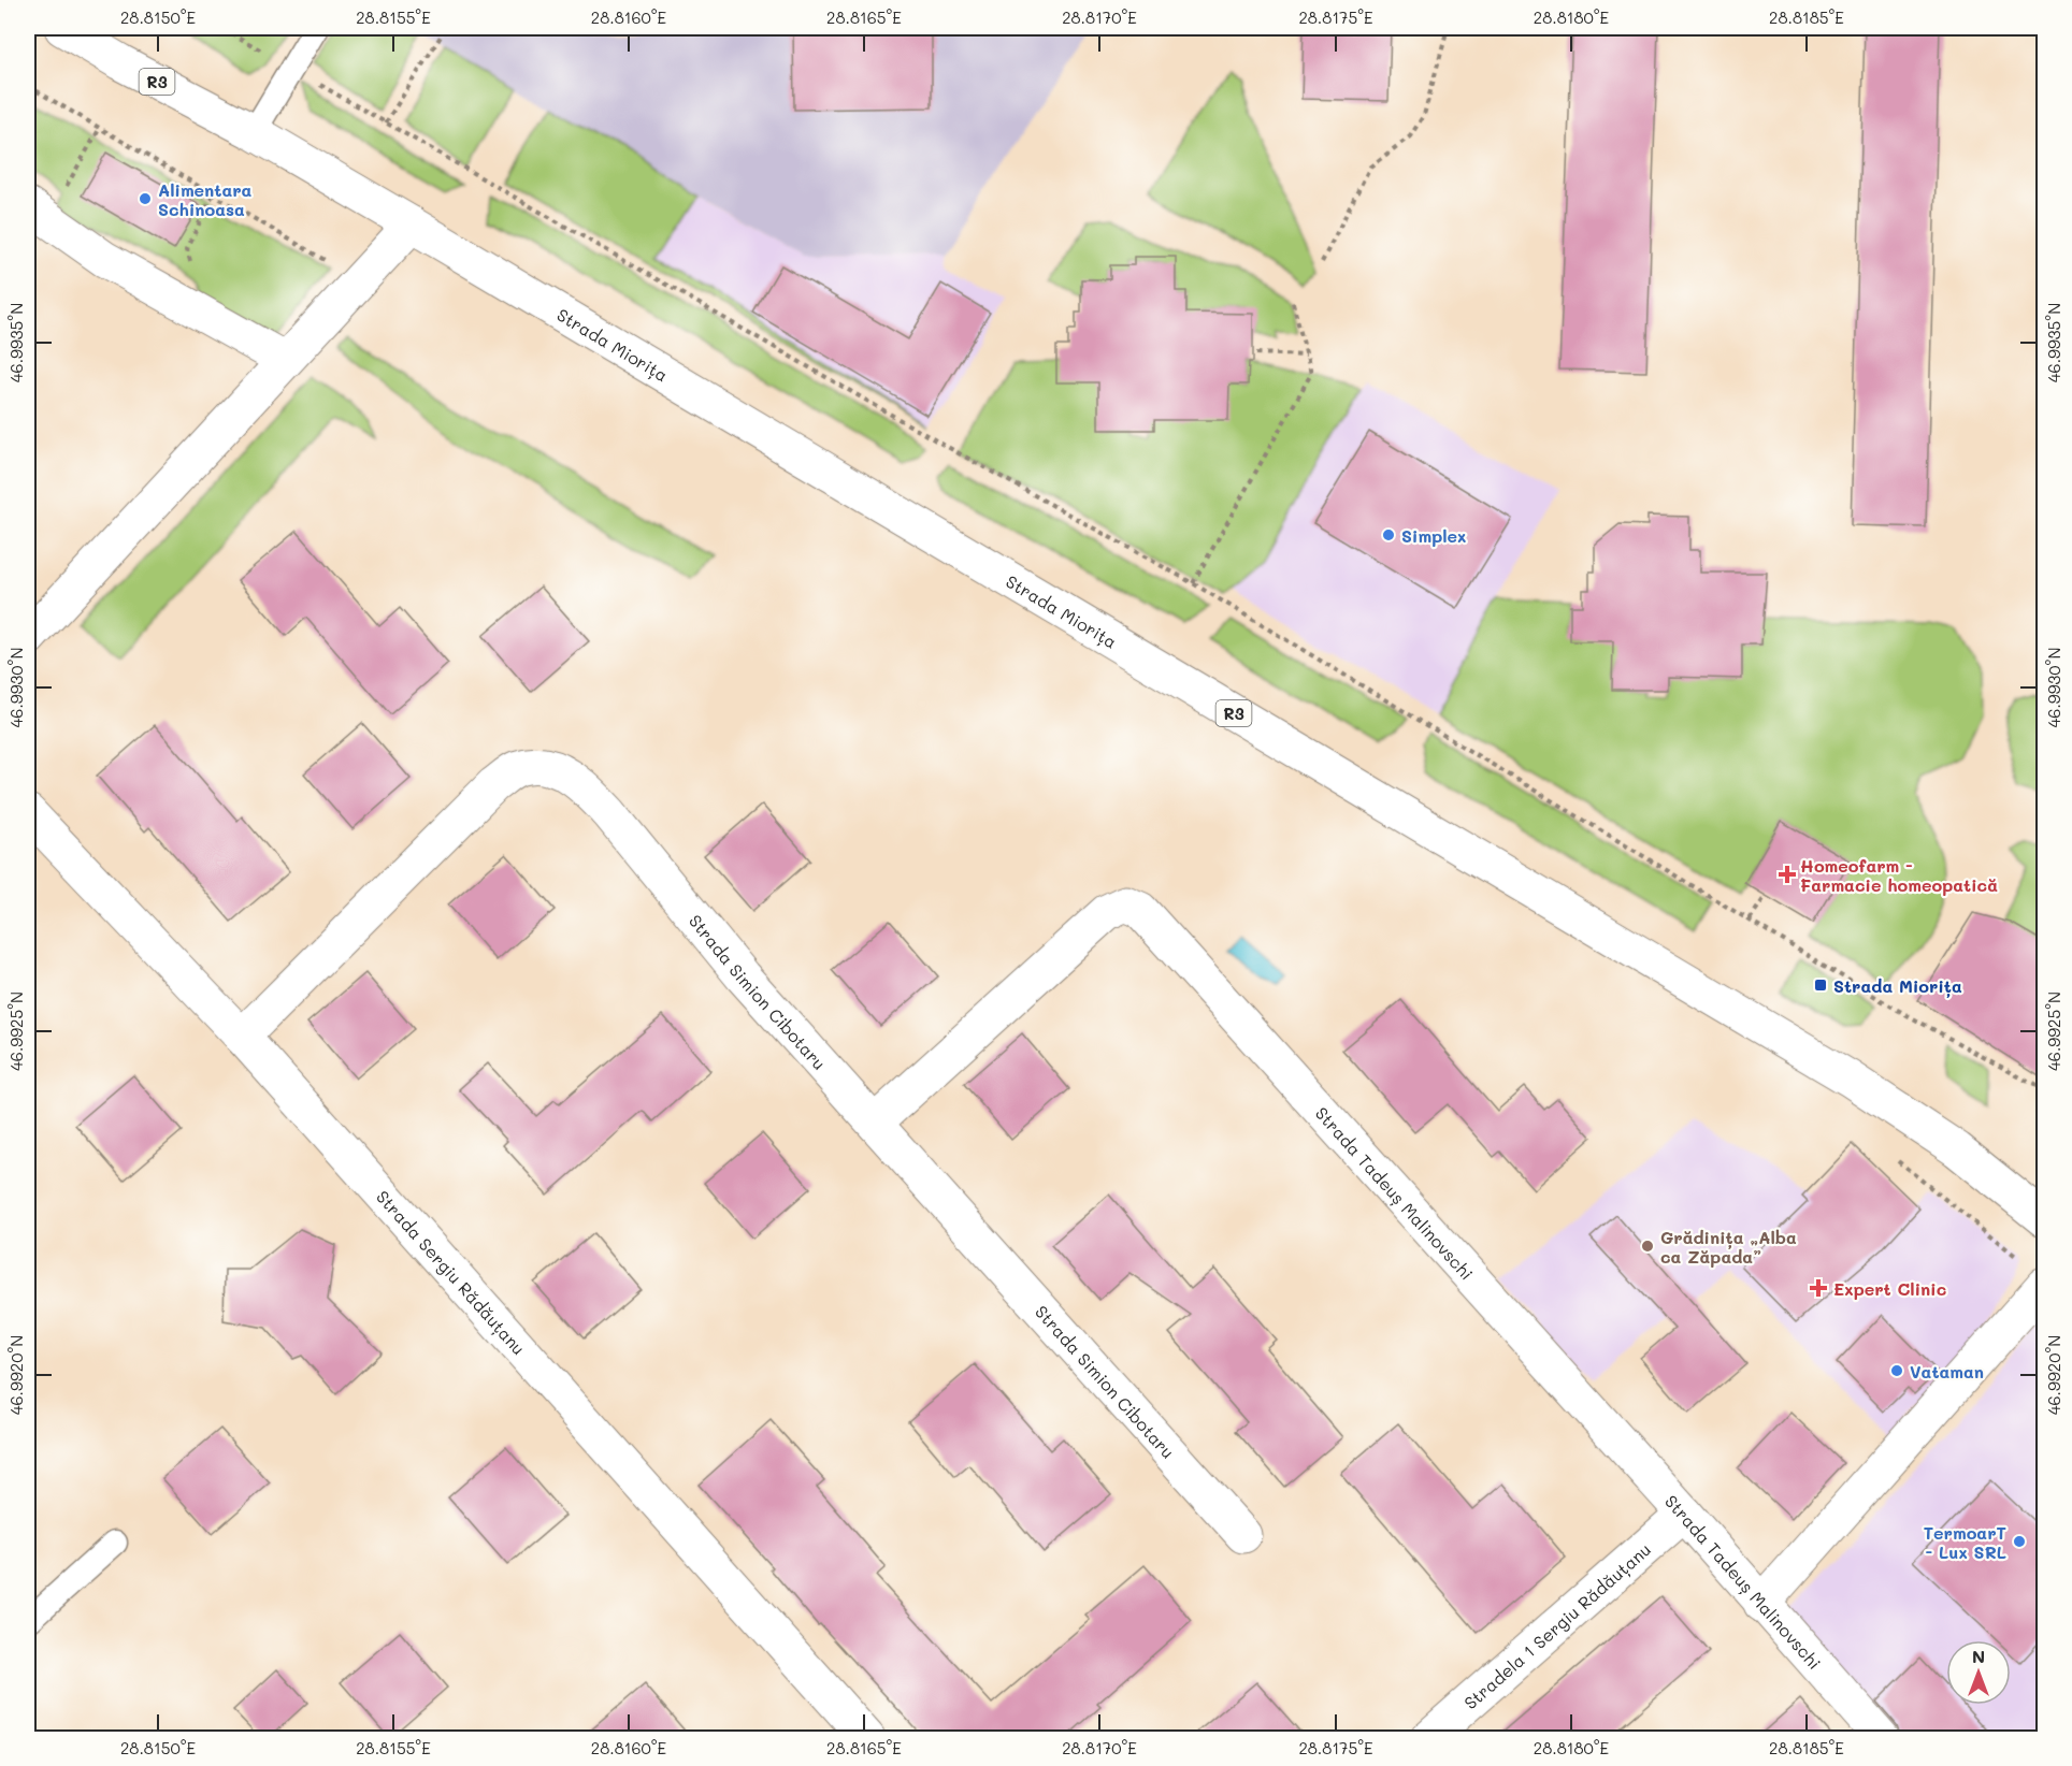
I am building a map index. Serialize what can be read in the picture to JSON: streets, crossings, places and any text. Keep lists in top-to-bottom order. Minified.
{"streets":{"street":["R3","Strada Miorița","Strada Simion Cibotaru","Strada Tadeuș Malinovschi","Strada Sergiu Rădăuțanu","Stradela 1 Sergiu Rădăuțanu"]},"crossings":[["Strada Simion Cibotaru","Strada Tadeuș Malinovschi"],["Strada Simion Cibotaru","Strada Sergiu Rădăuțanu"],["Strada Tadeuș Malinovschi","Stradela 1 Sergiu Rădăuțanu"]],"places":{"other":["Alimentara Schinoasa","Simplex","Grădinița „Alba ca Zăpada”","Vataman","TermoarT - Lux SRL"],"health":["Homeofarm - Farmacie homeopatică","Expert Clinic"],"transit":["Strada Miorița"]},"north":"top","coordinates":["28.8150°E","28.8155°E","28.8160°E","28.8165°E","28.8170°E","28.8175°E","28.8180°E","28.8185°E","46.9935°N","46.9930°N","46.9925°N","46.9920°N"]}
